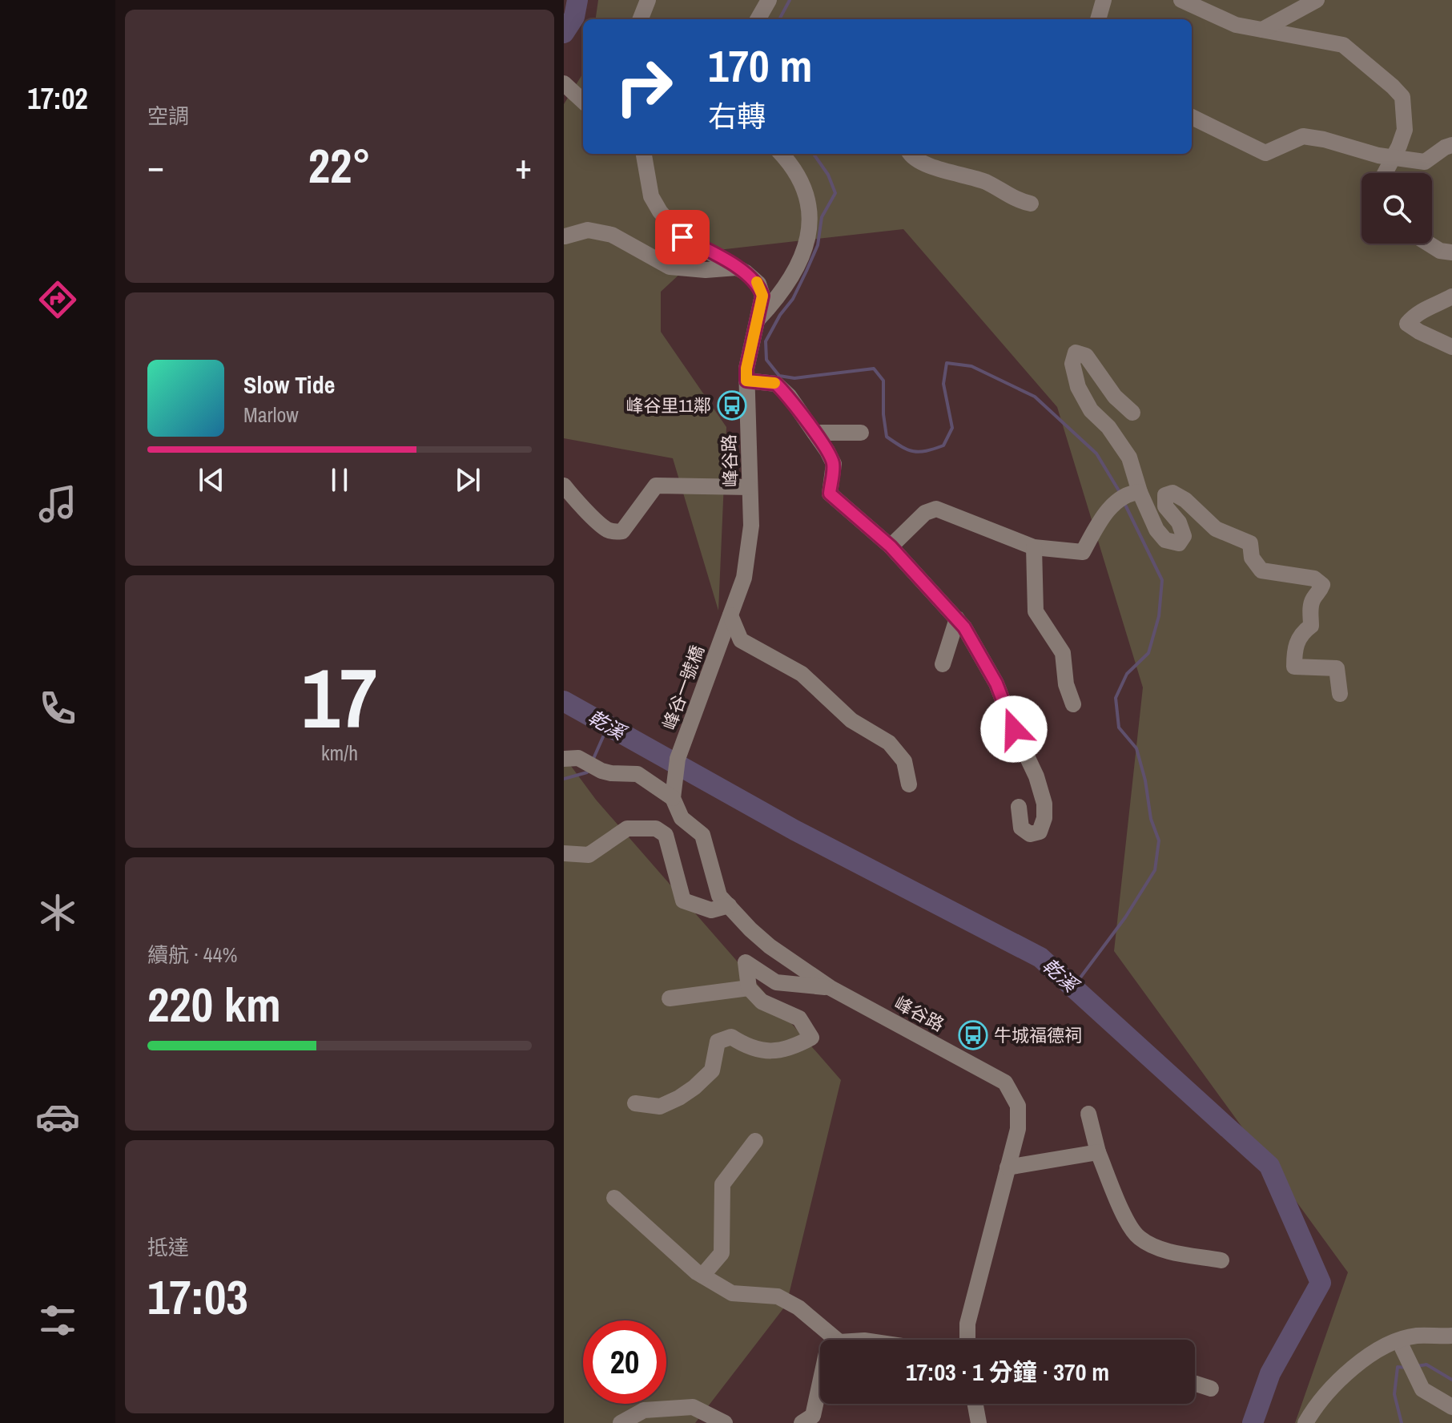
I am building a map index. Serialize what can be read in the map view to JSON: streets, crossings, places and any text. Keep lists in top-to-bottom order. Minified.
{"streets":{"street":["峰谷路","峰谷一號橋"]},"crossings":[["峰谷路","峰谷一號橋"]],"water":["乾溪"],"places":{"bus stop":["峰谷里11鄰","牛城福德祠"]},"page":{"tabs":"17:02","tile":["空調",["17","km/h"],["續航 · 44%","220 km"],["抵達","17:03"]],"turn":["170 m","右轉"],"heat":["−","22°","+"],"song":["Slow Tide","Marlow"],"limit":"20","trip":"17:03 · 1 分鐘 · 370 m"}}
